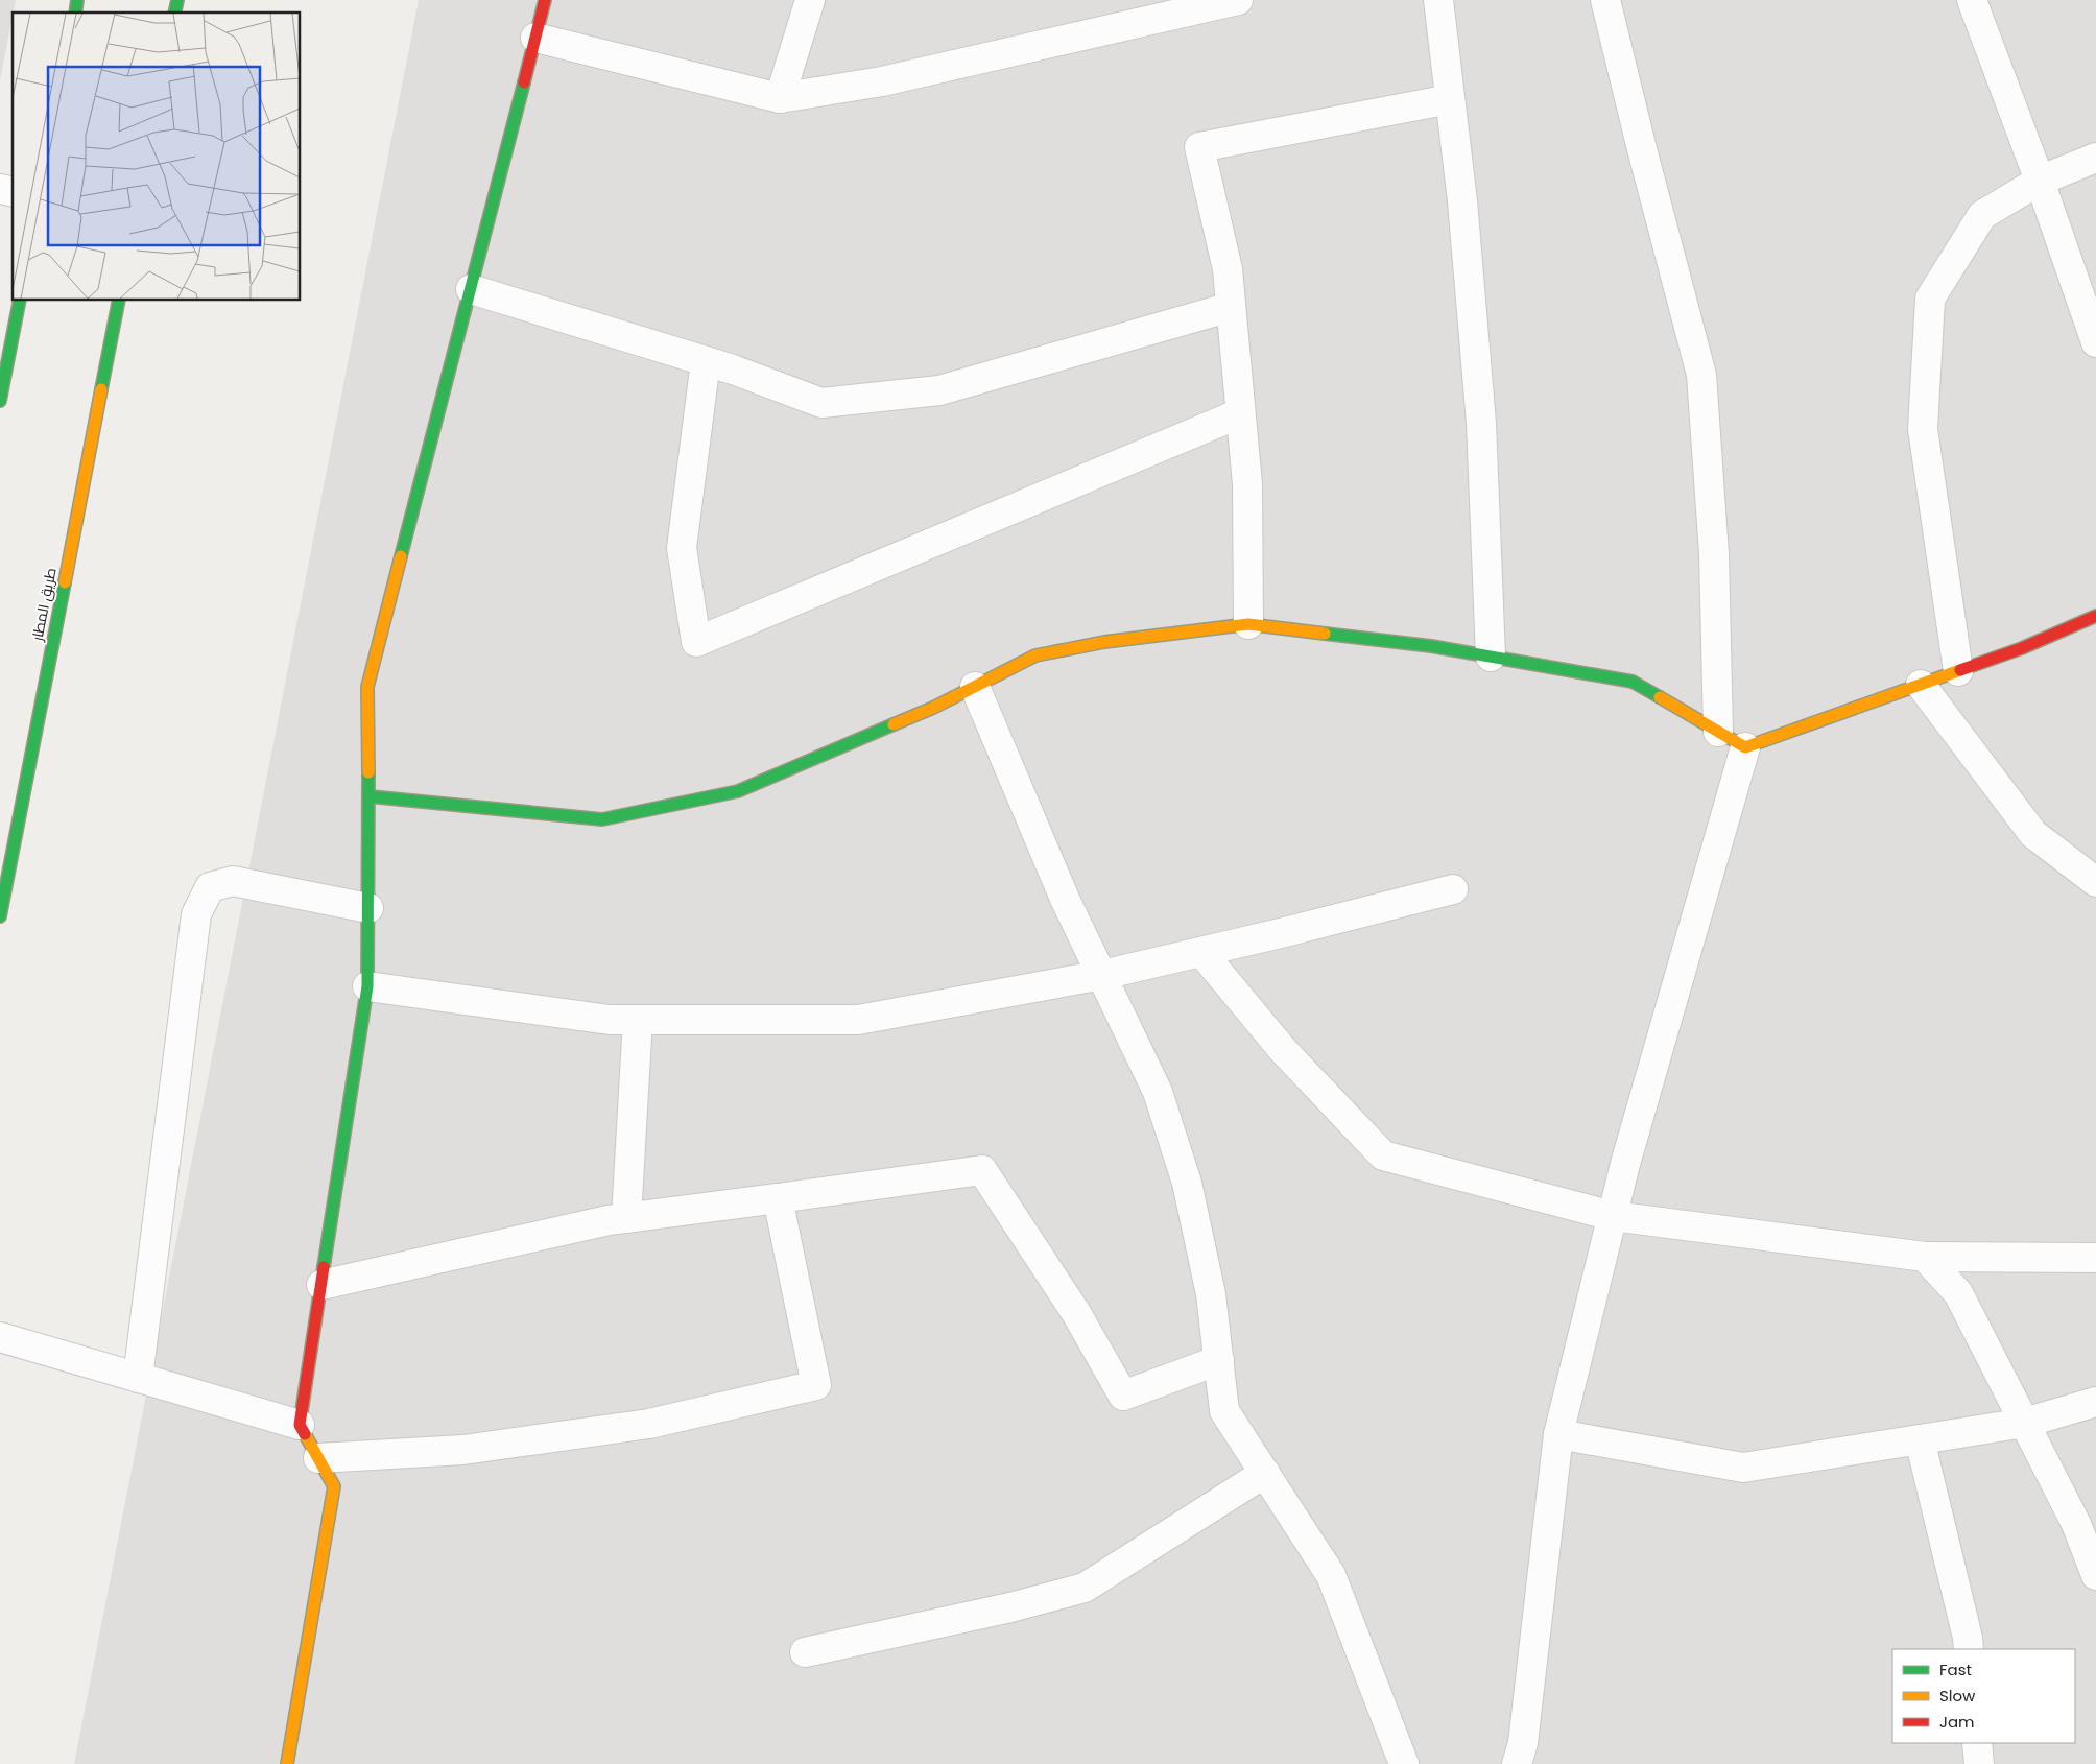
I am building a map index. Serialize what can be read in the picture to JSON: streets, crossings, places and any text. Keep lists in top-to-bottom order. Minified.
{"streets":{"main road":["طريق المطار"]},"legend":["Fast","Slow","Jam"]}
